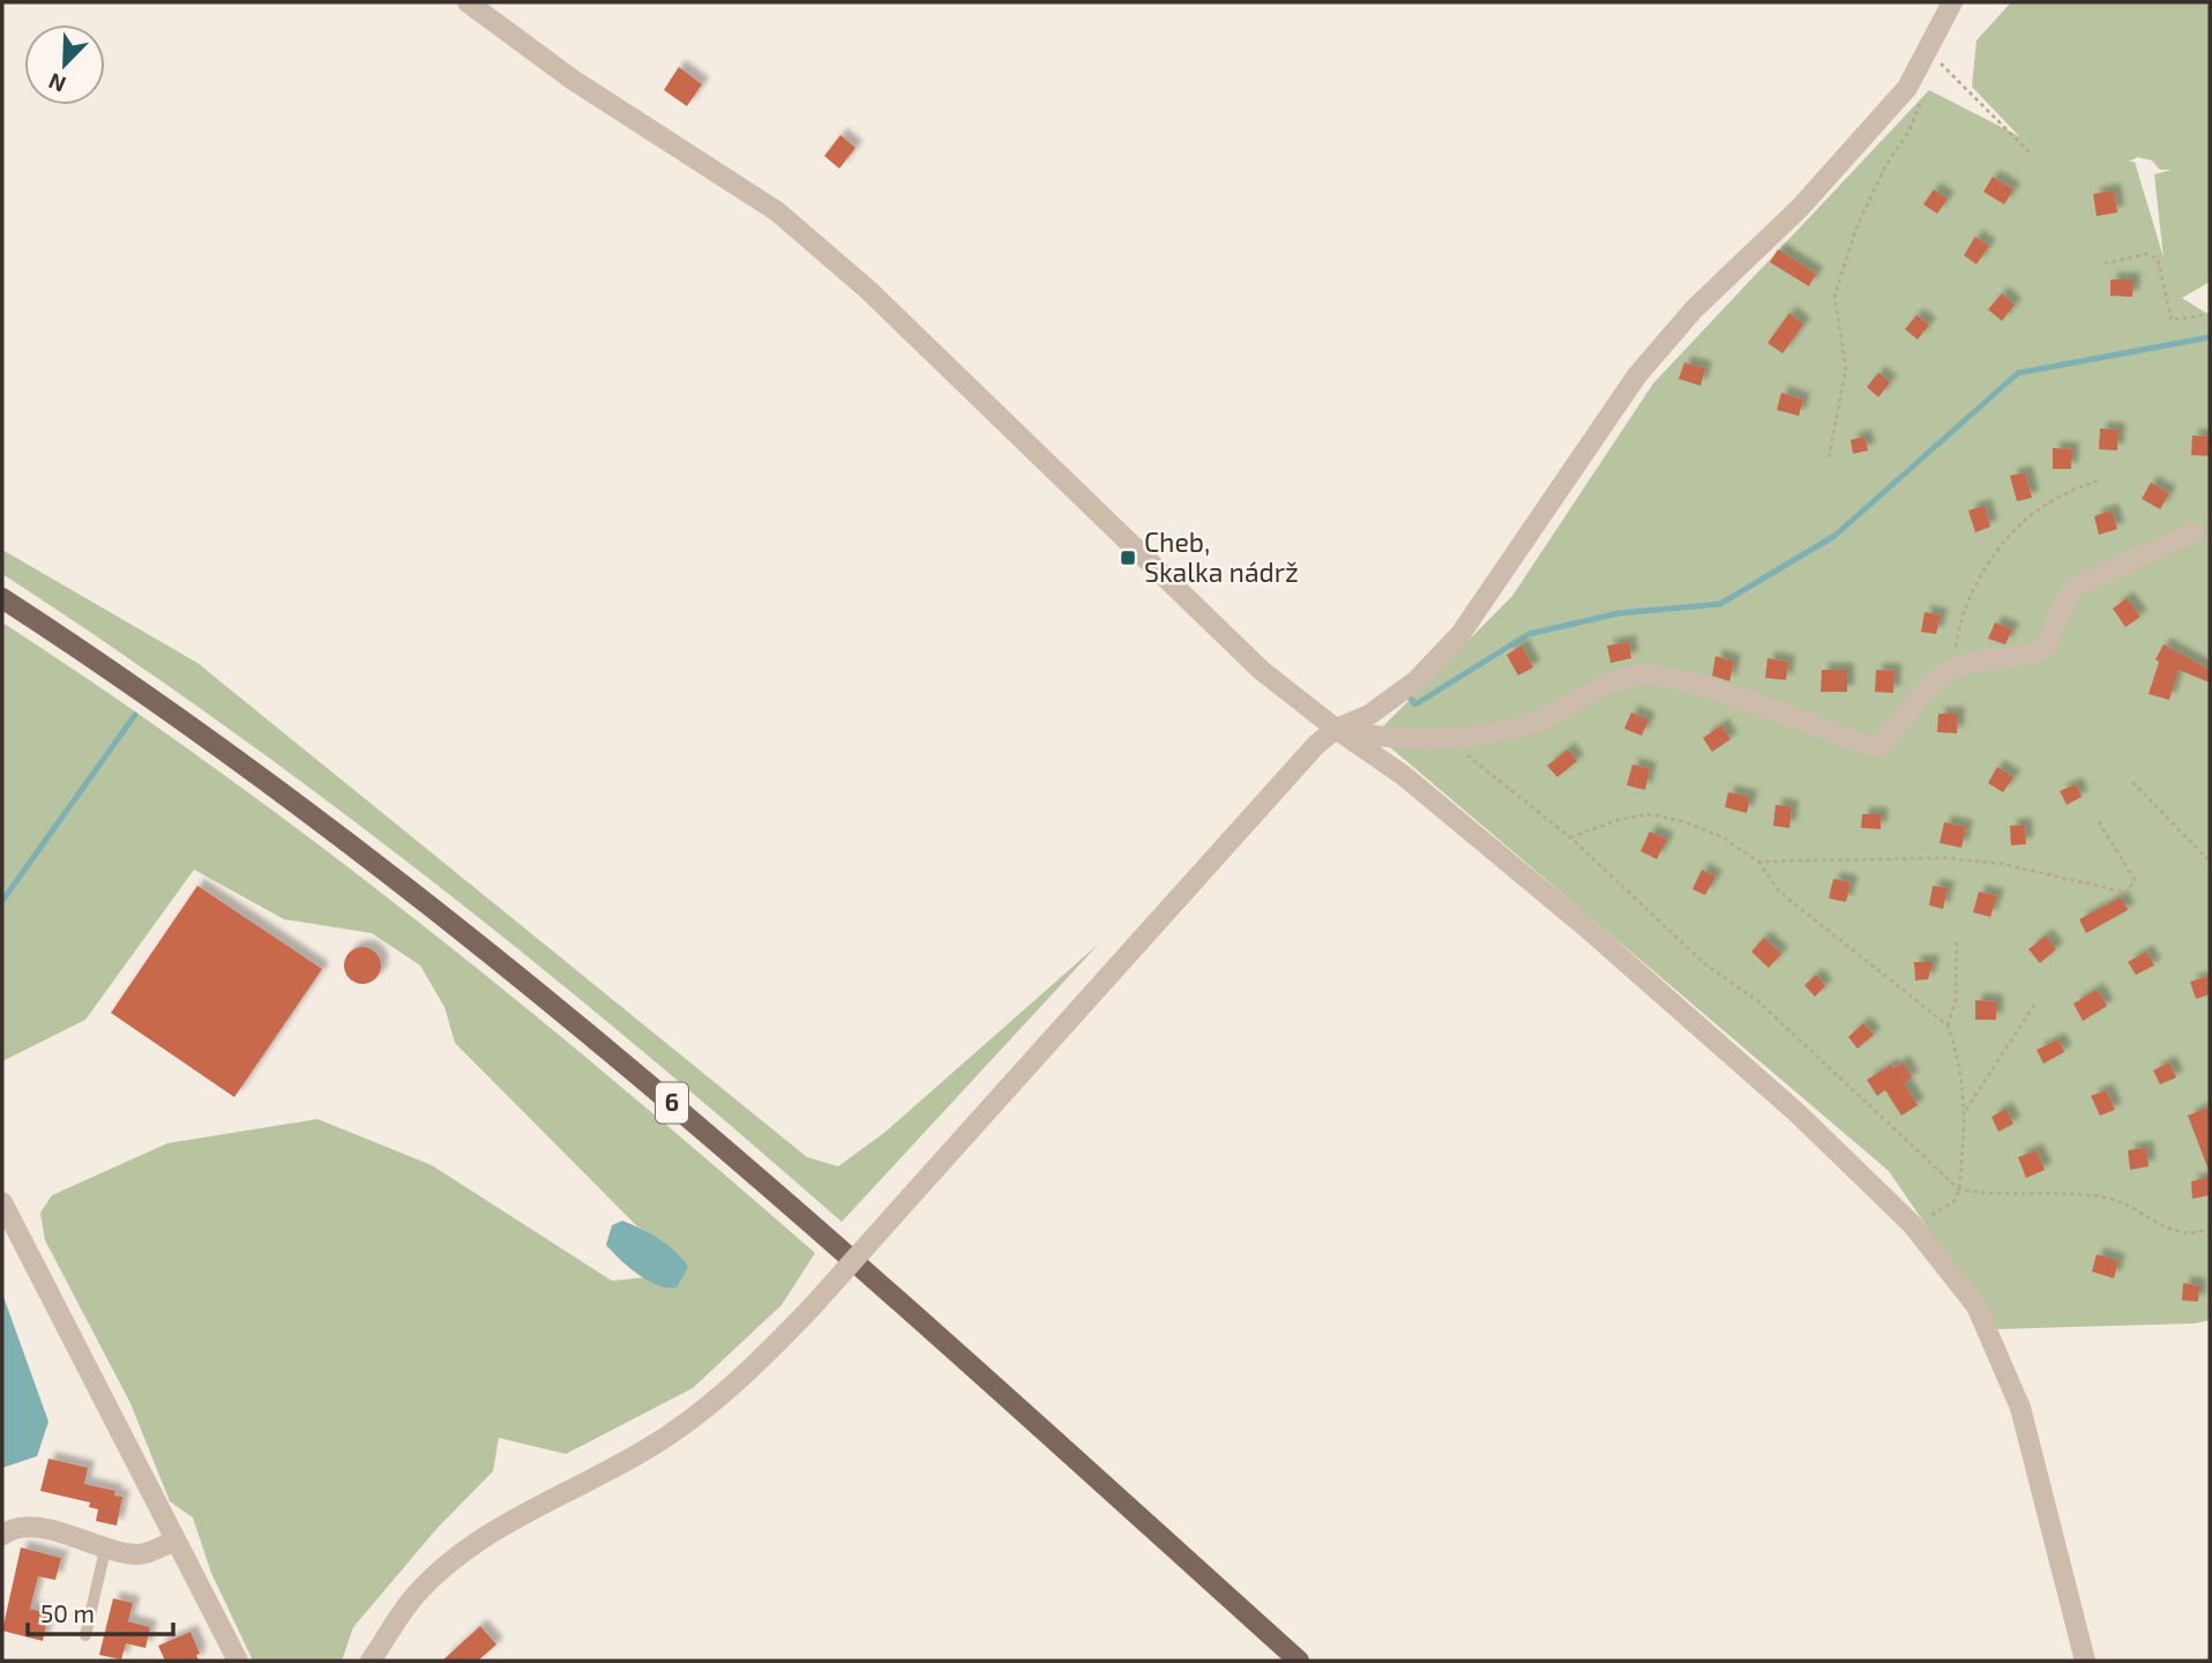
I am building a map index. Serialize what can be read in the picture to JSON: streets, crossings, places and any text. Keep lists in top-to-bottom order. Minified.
{"streets":{"main road":["6"]},"places":{"transit":["Cheb, Skalka nádrž"]},"scale_bar":"50 m","north":"bottom left"}
